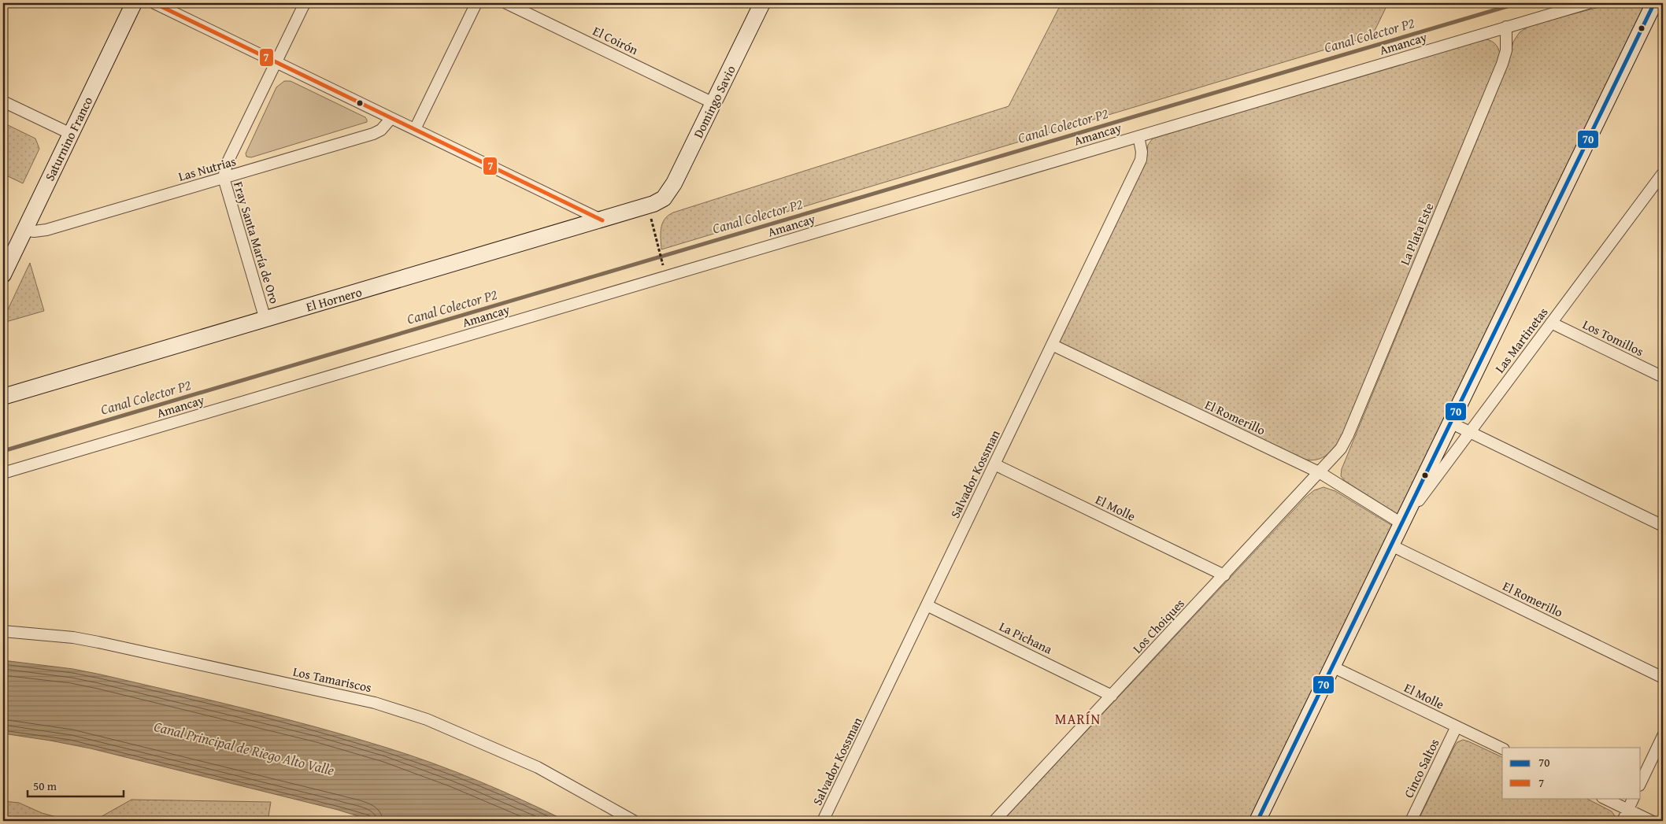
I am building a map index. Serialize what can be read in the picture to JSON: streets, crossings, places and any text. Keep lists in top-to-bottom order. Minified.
{"streets":{"street":["El Coirón","Amancay","Domingo Savio","Saturnino Franco","Las Nutrias","La Plata Este","Fray Santa María de Oro","El Hornero","Los Tomillos","Las Martinetas","El Romerillo","Salvador Kossman","El Molle","Los Choiques","La Pichana","Los Tamariscos","Cinco Saltos"]},"crossings":[["El Coirón","Domingo Savio"],["Amancay","La Plata Este"],["Amancay","Salvador Kossman"],["Domingo Savio","El Hornero"],["Saturnino Franco","Las Nutrias"],["Las Nutrias","Fray Santa María de Oro"],["La Plata Este","Los Choiques"],["Fray Santa María de Oro","El Hornero"],["Los Tomillos","Las Martinetas"],["Las Martinetas","El Romerillo"],["El Romerillo","Salvador Kossman"],["El Romerillo","Los Choiques"],["Salvador Kossman","El Molle"],["Salvador Kossman","La Pichana"],["El Molle","Los Choiques"],["El Molle","Cinco Saltos"],["Los Choiques","La Pichana"]],"districts":["MARÍN"],"water":["Canal Colector P2","Canal Principal de Riego Alto Valle"],"lines":["transit line 70","transit line 7"],"legend":["70","7"],"scale_bar":"50 m"}
